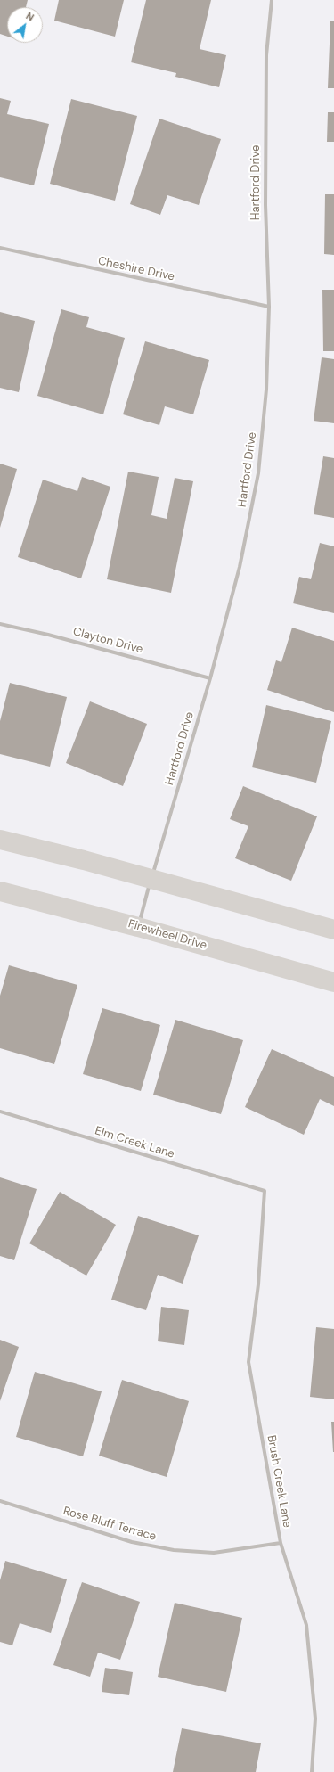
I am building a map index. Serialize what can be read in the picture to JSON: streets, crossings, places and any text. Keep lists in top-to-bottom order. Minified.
{"streets":{"street":["Hartford Drive","Cheshire Drive","Clayton Drive","Firewheel Drive","Elm Creek Lane","Brush Creek Lane","Rose Bluff Terrace"]},"crossings":[["Hartford Drive","Cheshire Drive"],["Hartford Drive","Clayton Drive"],["Hartford Drive","Firewheel Drive"],["Elm Creek Lane","Brush Creek Lane"],["Brush Creek Lane","Rose Bluff Terrace"]],"north":"top right"}
